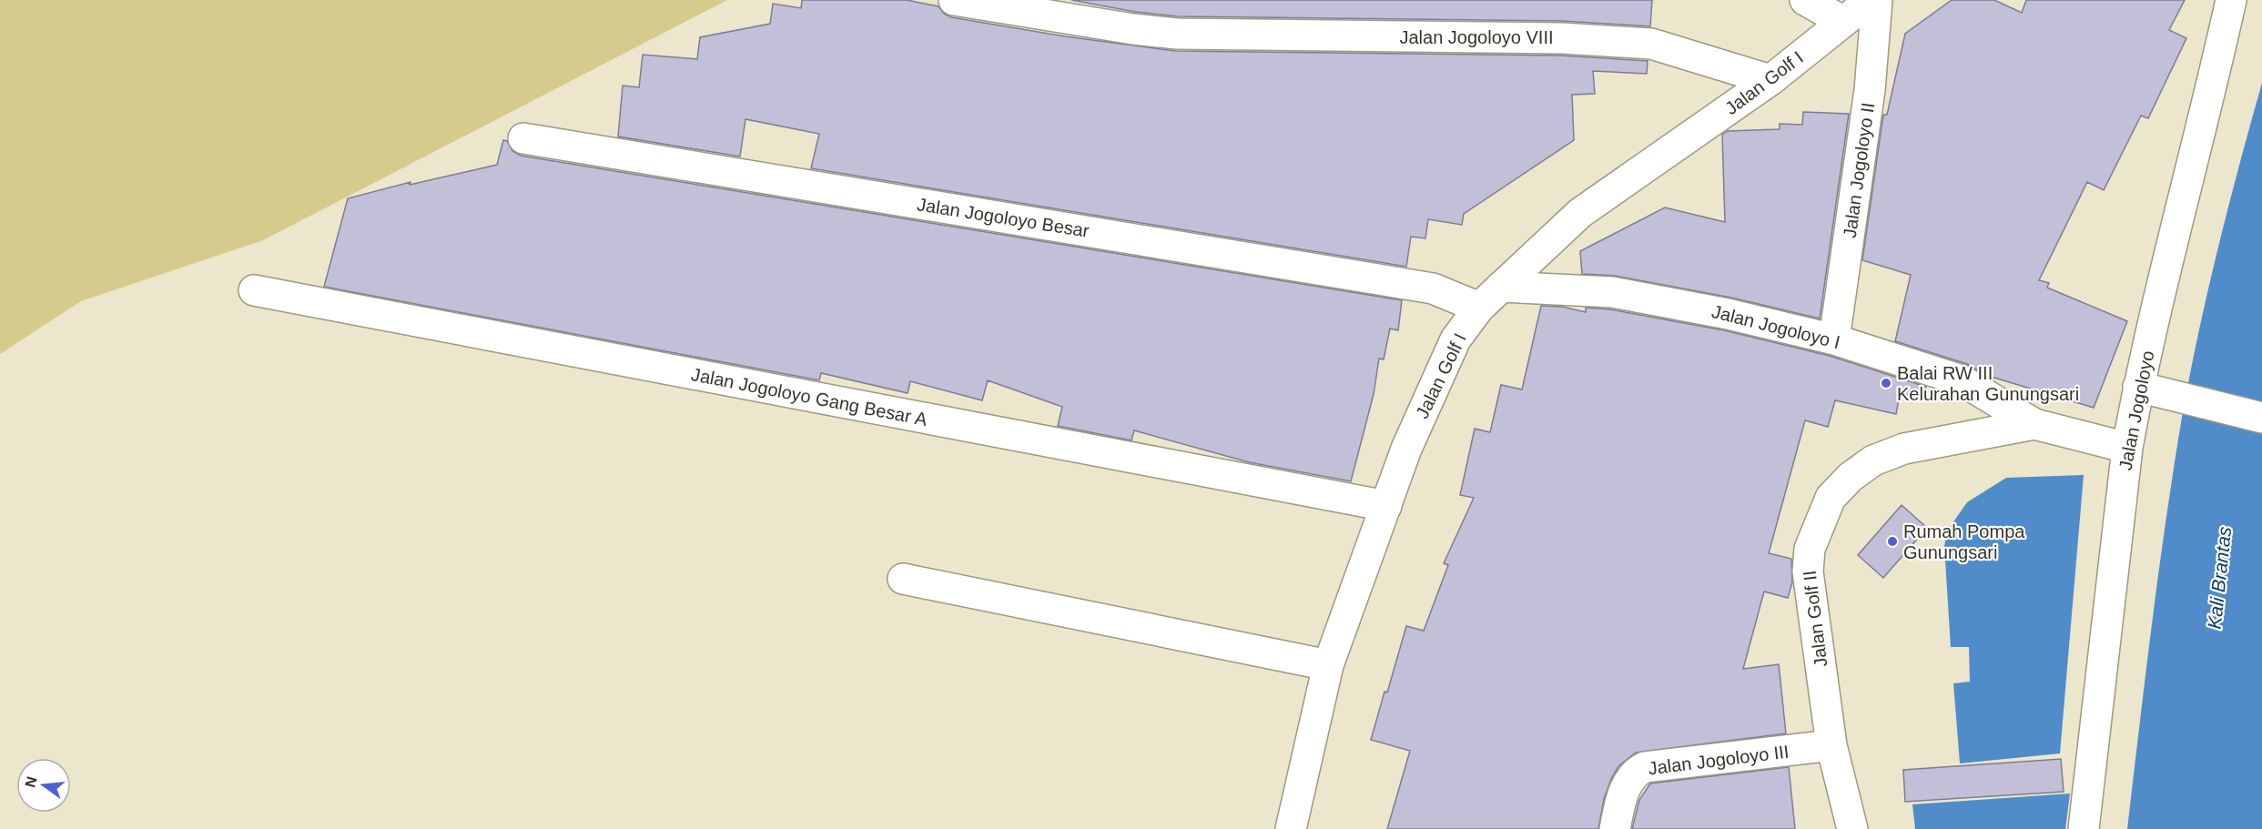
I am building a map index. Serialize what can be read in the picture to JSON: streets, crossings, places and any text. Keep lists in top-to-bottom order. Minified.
{"streets":{"street":["Jalan Jogoloyo VIII","Jalan Golf I","Jalan Jogoloyo II","Jalan Jogoloyo Besar","Jalan Jogoloyo I","Jalan Jogoloyo Gang Besar A","Jalan Jogoloyo","Jalan Golf II","Jalan Jogoloyo III"]},"crossings":[["Jalan Jogoloyo VIII","Jalan Golf I"],["Jalan Golf I","Jalan Jogoloyo Besar"],["Jalan Golf I","Jalan Jogoloyo I"],["Jalan Golf I","Jalan Jogoloyo Gang Besar A"],["Jalan Jogoloyo II","Jalan Jogoloyo I"],["Jalan Jogoloyo I","Jalan Golf II"],["Jalan Jogoloyo","Jalan Golf II"],["Jalan Golf II","Jalan Jogoloyo III"]],"water":["Kali Brantas"],"places":["Balai RW III Kelurahan Gunungsari","Rumah Pompa Gunungsari"],"north":"left"}
